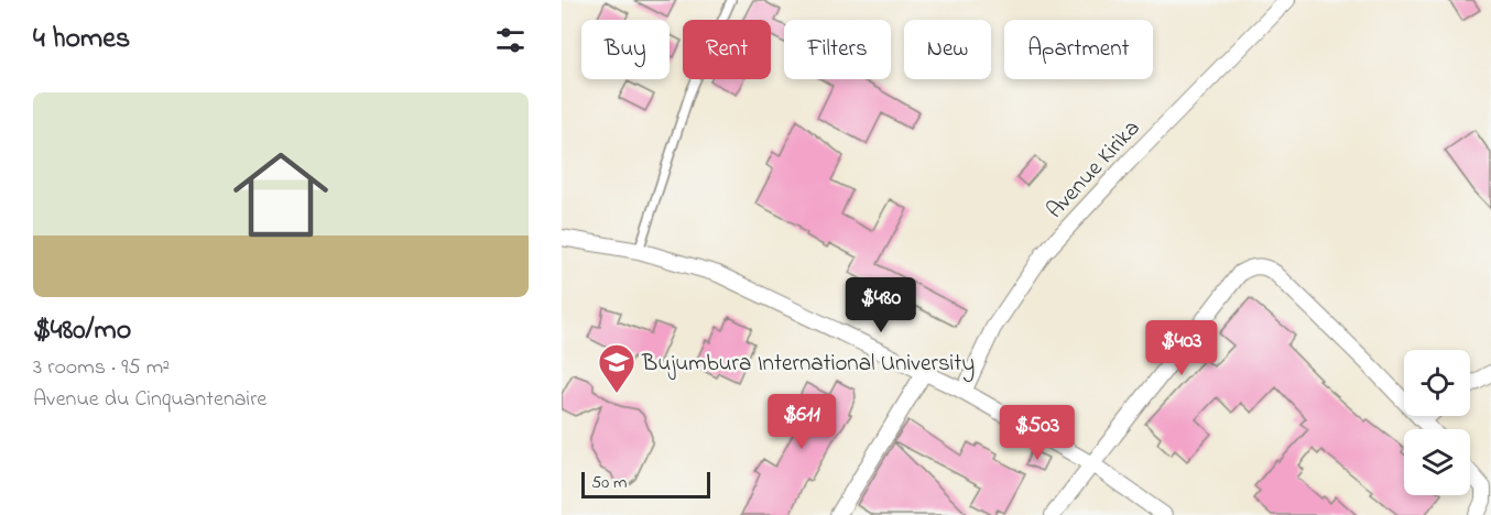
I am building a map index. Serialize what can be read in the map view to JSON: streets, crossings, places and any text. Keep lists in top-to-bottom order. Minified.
{"streets":{"street":["Avenue Kirika"]},"places":{"school or university":["Bujumbura International University"]},"scale_bar":"50 m","page":{"heading":"4 homes","chip":["Buy","Rent","Filters","New","Apartment"],"list":[{"name":"$480/mo","note":"3 rooms · 95 m² · Avenue du Cinquantenaire"}],"price":["$480","$403","$611","$503"],"scale":"50 m"}}
